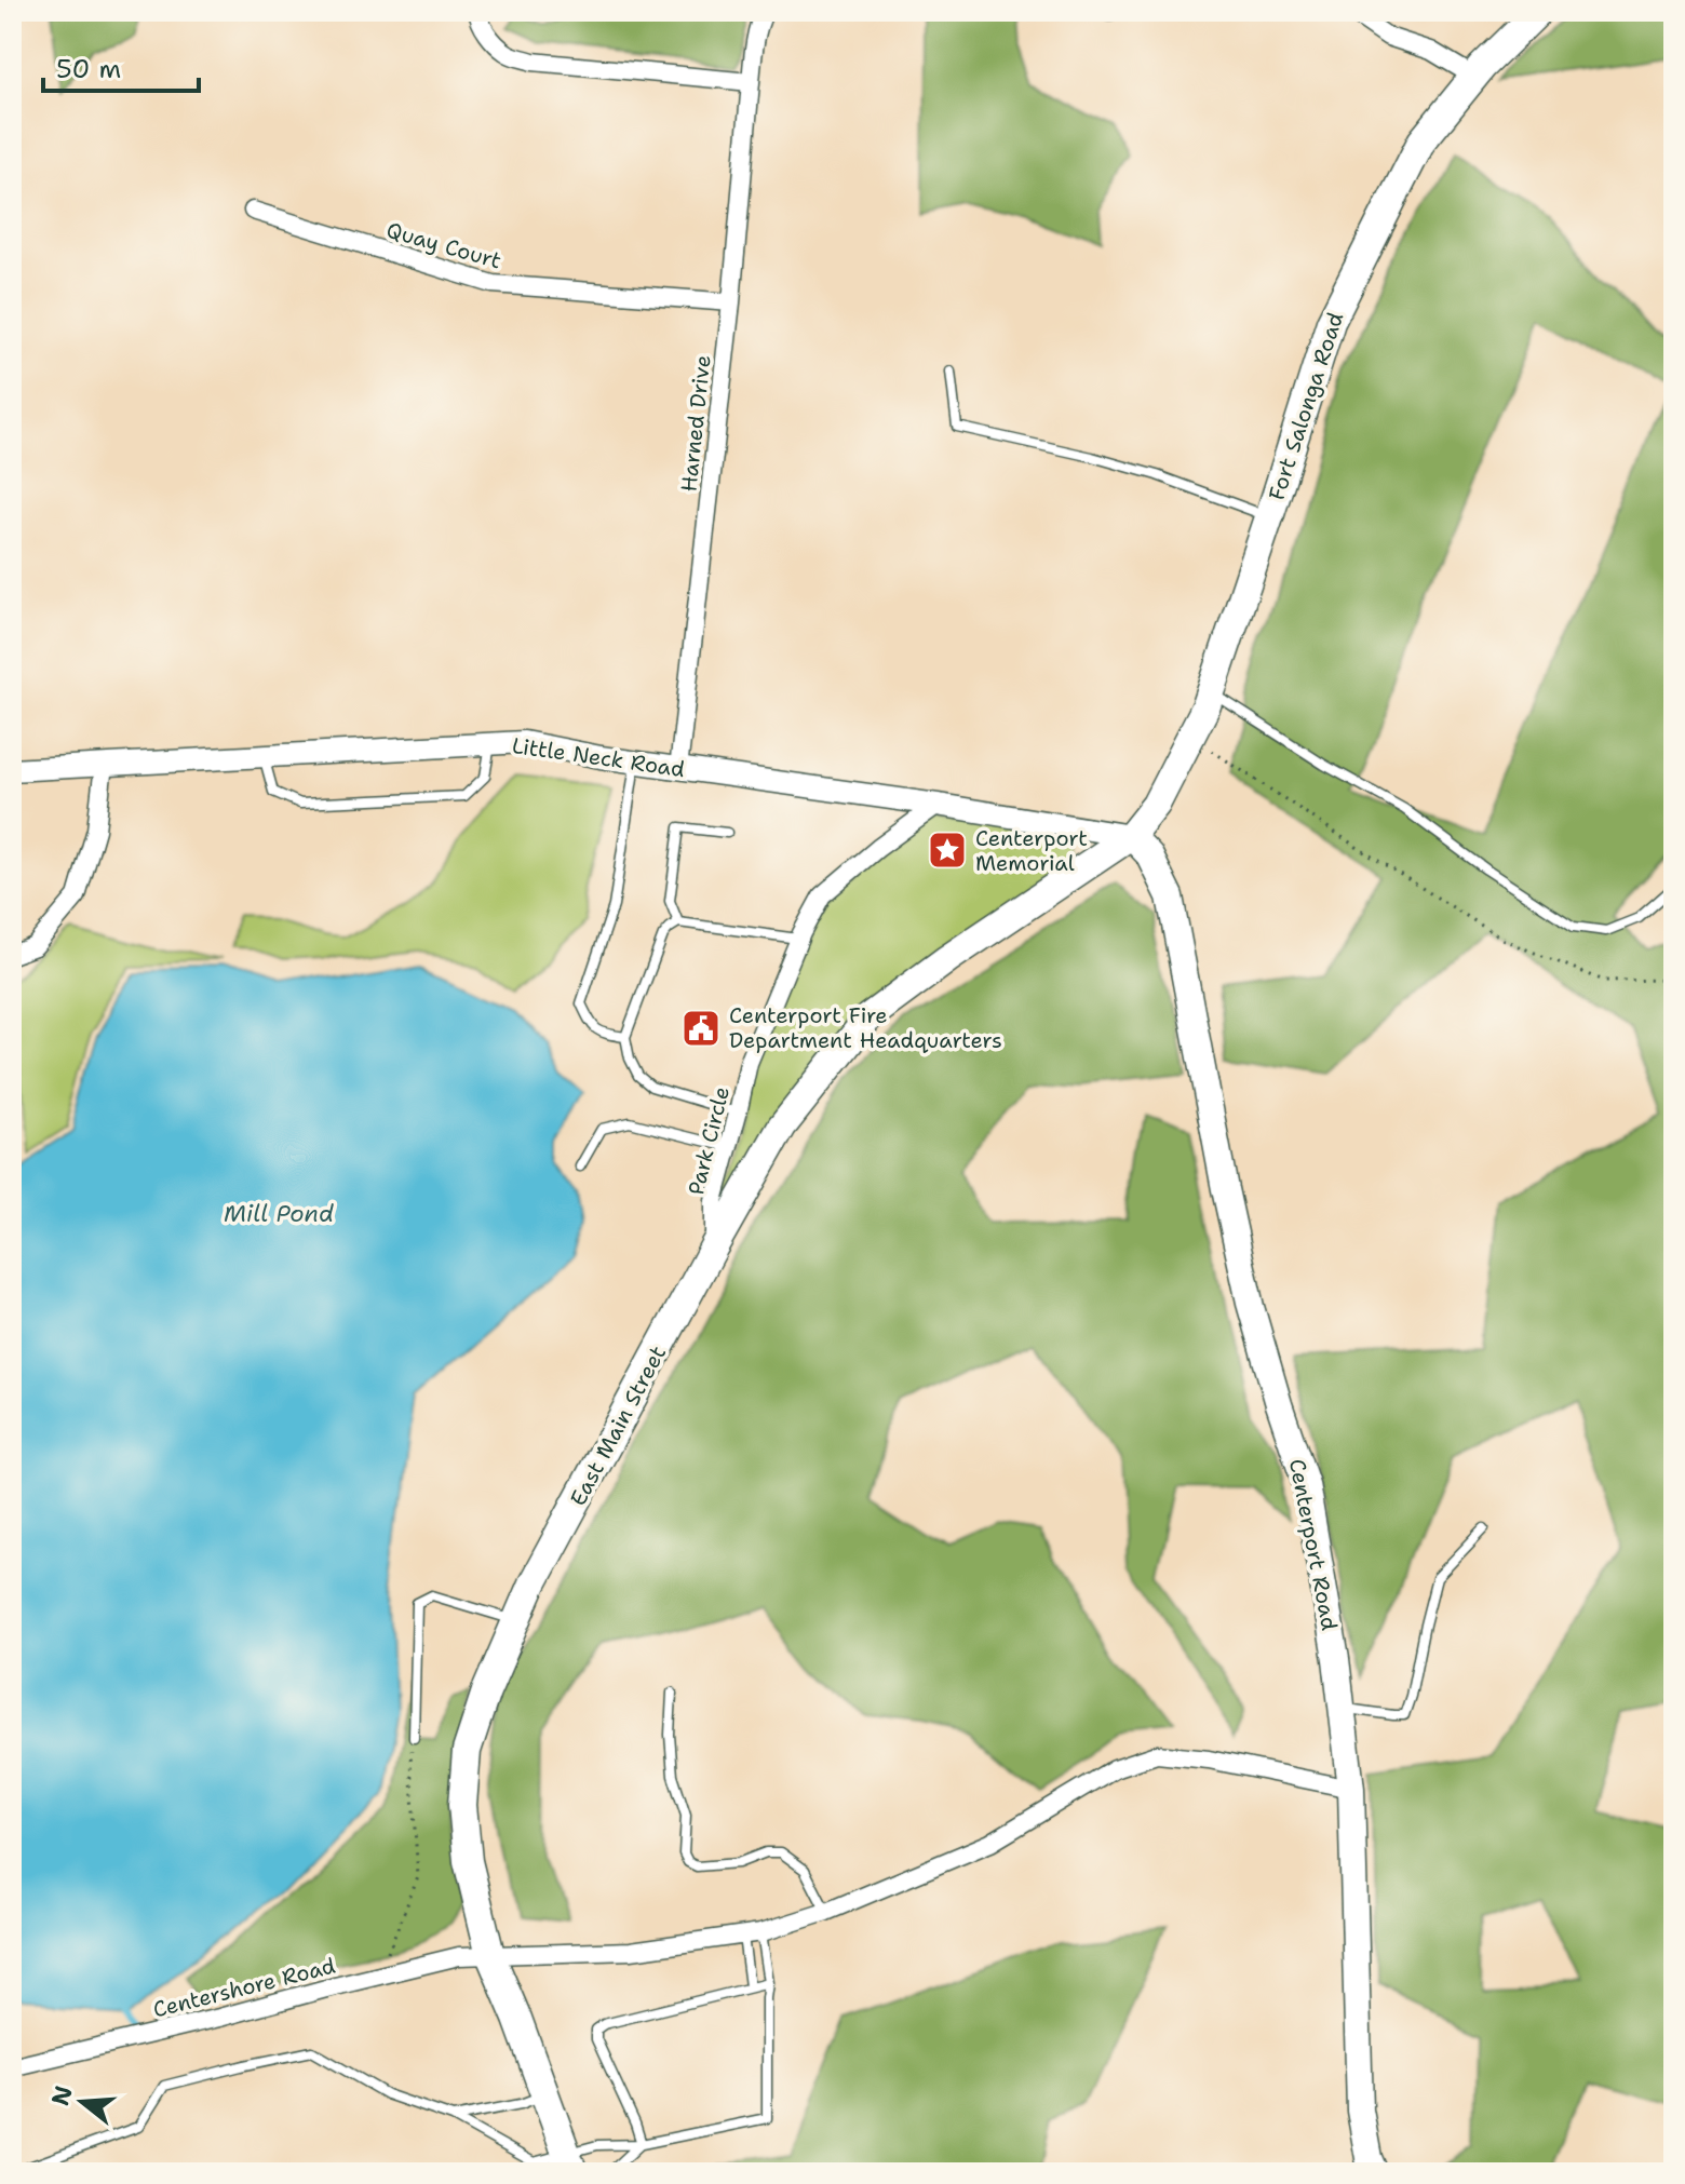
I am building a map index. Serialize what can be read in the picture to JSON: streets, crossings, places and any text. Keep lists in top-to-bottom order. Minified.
{"streets":{"main road":["Fort Salonga Road","East Main Street","Centerport Road"],"street":["Quay Court","Harned Drive","Little Neck Road","Park Circle","Centershore Road"]},"crossings":[["Quay Court","Harned Drive"],["Fort Salonga Road","Little Neck Road"],["Fort Salonga Road","East Main Street"],["Fort Salonga Road","Centerport Road"],["Harned Drive","Little Neck Road"],["Little Neck Road","Park Circle"],["Little Neck Road","East Main Street"],["Little Neck Road","Centerport Road"],["Park Circle","East Main Street"],["East Main Street","Centerport Road"],["East Main Street","Centershore Road"],["Centerport Road","Centershore Road"]],"water":["Mill Pond"],"places":{"place":["Centerport Memorial"],"public building":["Centerport Fire Department Headquarters"]},"scale_bar":"50 m","north":"left"}
